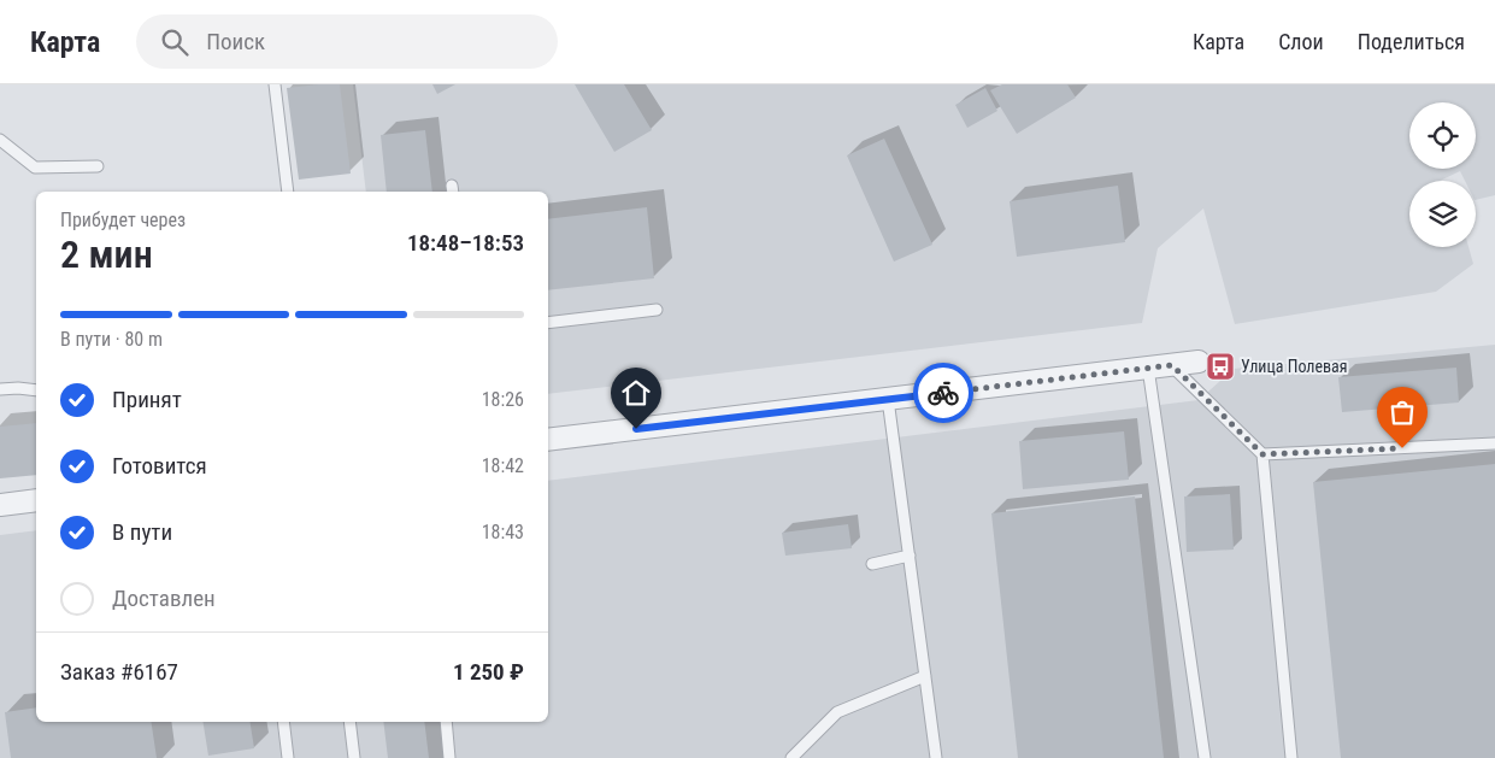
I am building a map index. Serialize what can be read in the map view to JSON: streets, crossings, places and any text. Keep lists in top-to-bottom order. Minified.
{"places":{"bus stop":["Улица Полевая"]},"page":{"header":"Карта","search":"Поиск","nav":["Карта","Слои","Поделиться"],"heading":["2 мин","Прибудет через","18:48–18:53"],"panel":["Заказ #6167","1 250 ₽"],"bar":"В пути · 80 m","list":[["Принят","18:26"],["Готовится","18:42"],["В пути","18:43"],"Доставлен"]}}
